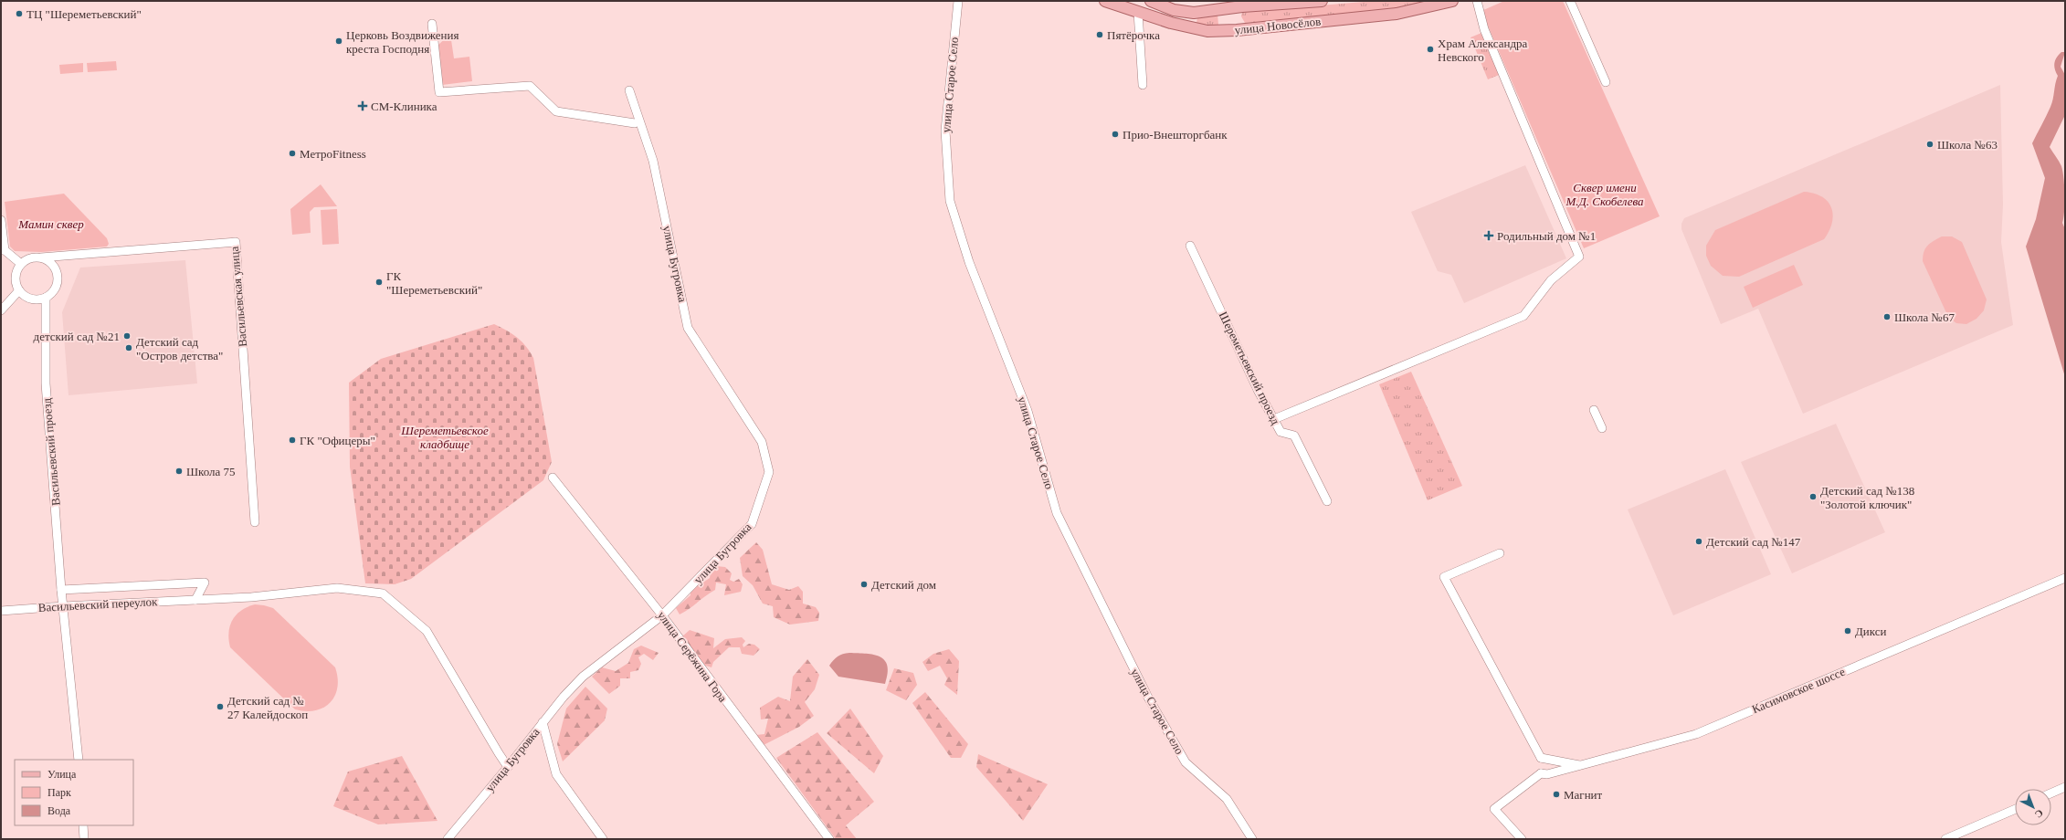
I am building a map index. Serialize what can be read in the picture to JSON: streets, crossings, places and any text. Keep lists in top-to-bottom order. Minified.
{"streets":{"main road":["улица Новосёлов"],"street":["улица Старое Село","улица Бугровка","Васильевская улица","Шереметьевский проезд","Васильевский проезд","Васильевский переулок","улица Серёжина Гора","Касимовское шоссе"]},"crossings":[["улица Бугровка","Васильевский переулок"],["улица Бугровка","улица Серёжина Гора"],["Васильевская улица","Васильевский проезд"],["Васильевский проезд","Васильевский переулок"]],"parks":["Сквер имени М.Д. Скобелева","Мамин сквер","Шереметьевское кладбище"],"places":{"other":["ТЦ \"Шереметьевский\"","Пятёрочка","Церковь Воздвижения креста Господня","Храм Александра Невского","Прио-Внешторгбанк","Школа №63","МетроFitness","ГК \"Шереметьевский\"","Школа №67","детский сад №21","Детский сад \"Остров детства\"","ГК \"Офицеры\"","Школа 75","Детский сад №138 \"Золотой ключик\"","Детский сад №147","Детский дом","Дикси","Детский сад № 27 Калейдоскоп","Магнит"],"health":["СМ-Клиника","Родильный дом №1"]},"legend":["Улица","Парк","Вода"],"north":"bottom right"}
